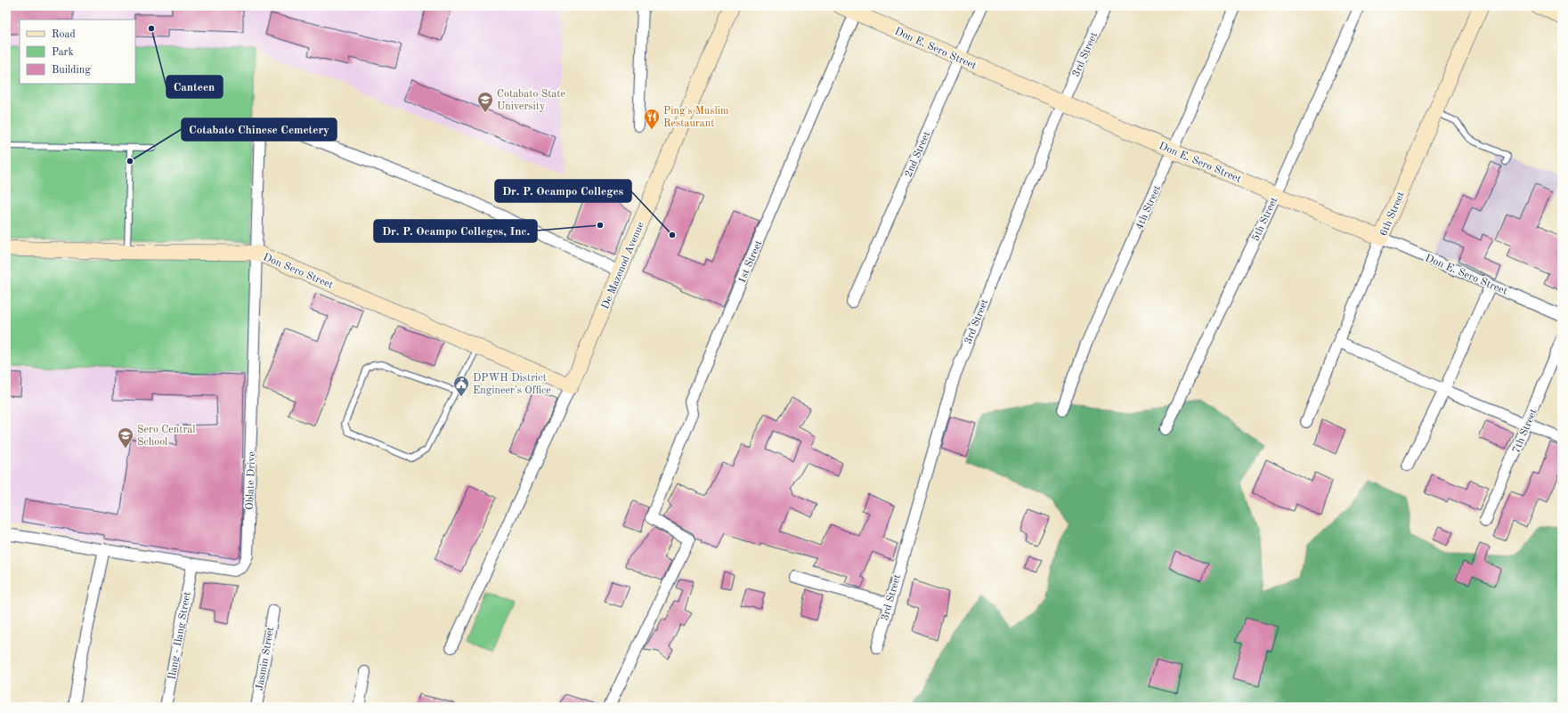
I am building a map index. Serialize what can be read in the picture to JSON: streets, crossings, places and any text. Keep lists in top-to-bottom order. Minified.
{"streets":{"main road":["Don E. Sero Street","6th Street","De Mazenod Avenue","Don Sero Street"],"street":["3rd Street","2nd Street","4th Street","5th Street","1st Street","7th Street","Oblate Drive","Ilang - Ilang Street","Jasmin Street"]},"crossings":[["Don E. Sero Street","3rd Street"],["Don E. Sero Street","2nd Street"],["Don E. Sero Street","4th Street"],["Don E. Sero Street","6th Street"],["Don E. Sero Street","5th Street"],["Don E. Sero Street","1st Street"],["De Mazenod Avenue","Don Sero Street"],["De Mazenod Avenue","Oblate Drive"],["Don Sero Street","Oblate Drive"],["Oblate Drive","Ilang - Ilang Street"]],"places":{"other":["Canteen","Cotabato Chinese Cemetery","Dr. P. Ocampo Colleges, Inc.","Dr. P. Ocampo Colleges"],"school or university":["Cotabato State University","Sero Central School"],"restaurant":["Ping's Muslim Restaurant"],"public building":["DPWH District Engineer's Office"]},"legend":["Road","Park","Building"]}
